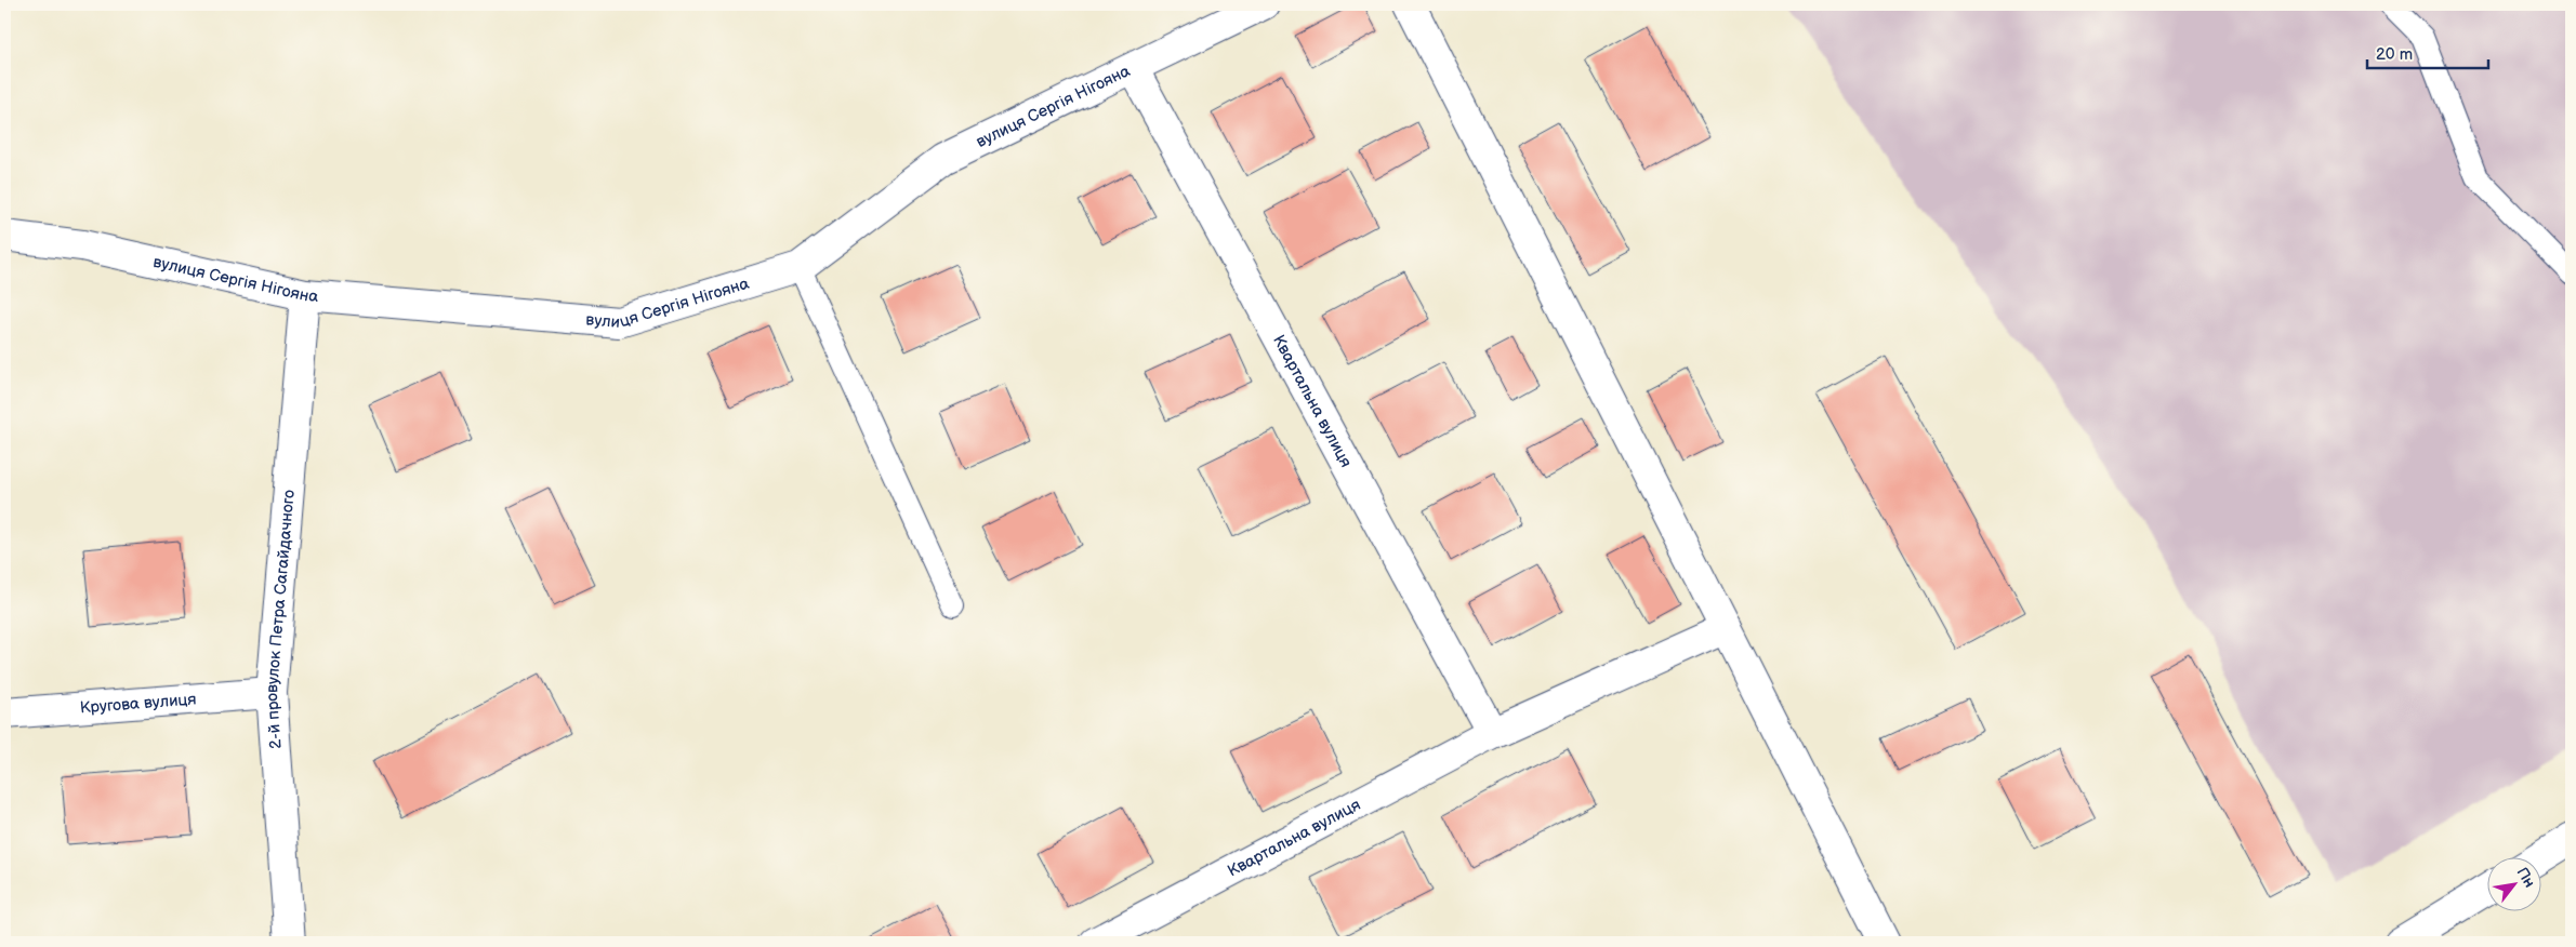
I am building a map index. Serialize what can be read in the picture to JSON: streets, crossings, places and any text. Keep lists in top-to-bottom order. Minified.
{"streets":{"street":["вулиця Сергія Нігояна","Квартальна вулиця","2-й провулок Петра Сагайдачного","Кругова вулиця"]},"crossings":[["вулиця Сергія Нігояна","Квартальна вулиця"],["вулиця Сергія Нігояна","2-й провулок Петра Сагайдачного"],["2-й провулок Петра Сагайдачного","Кругова вулиця"]],"scale_bar":"20 m","north":"top right"}
